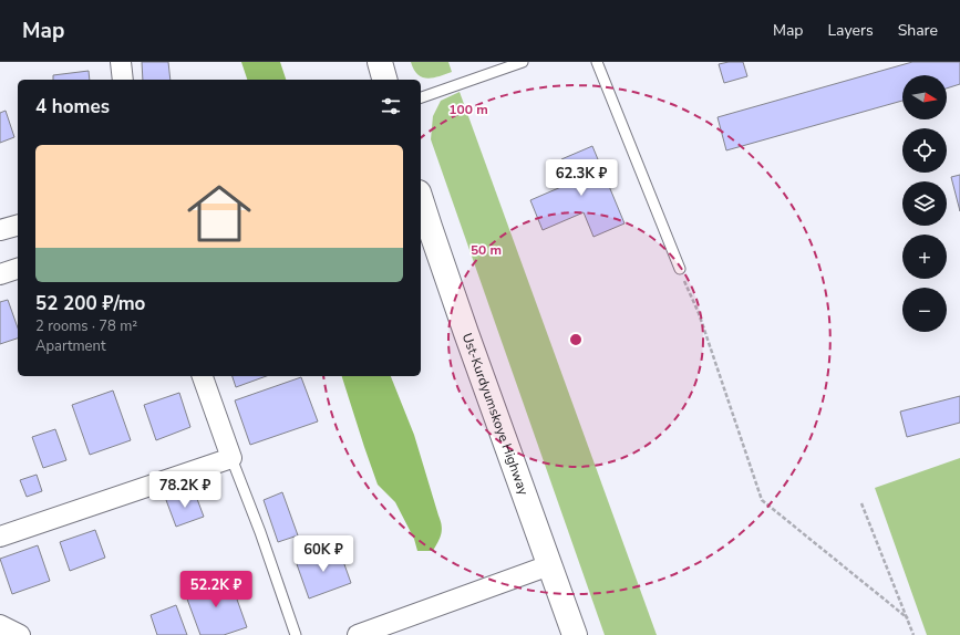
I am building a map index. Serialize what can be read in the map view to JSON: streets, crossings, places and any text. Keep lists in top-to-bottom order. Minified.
{"streets":{"main road":["Ust-Kurdyumskoye Highway"]},"north":"right","page":{"header":"Map","nav":["Map","Layers","Share"],"map_buttons":["+","−"],"heading":"4 homes","list":[{"name":"52 200 ₽/mo","note":"2 rooms · 78 m² · Apartment"}],"price":["62.3K ₽","78.2K ₽","60K ₽","52.2K ₽"]},"rings":["100 m","50 m"]}
